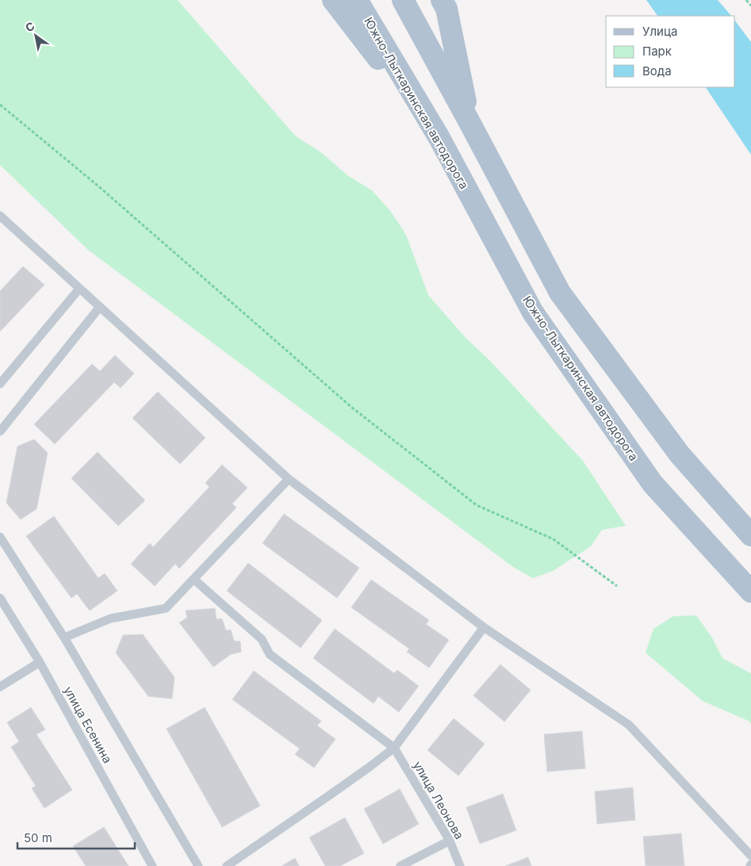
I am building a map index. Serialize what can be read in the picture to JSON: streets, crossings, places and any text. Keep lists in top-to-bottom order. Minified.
{"streets":{"main road":["Южно-Лыткаринская автодорога"],"lane":["улица Есенина","улица Леонова"]},"legend":["Улица","Парк","Вода"],"scale_bar":"50 m","north":"top left"}
